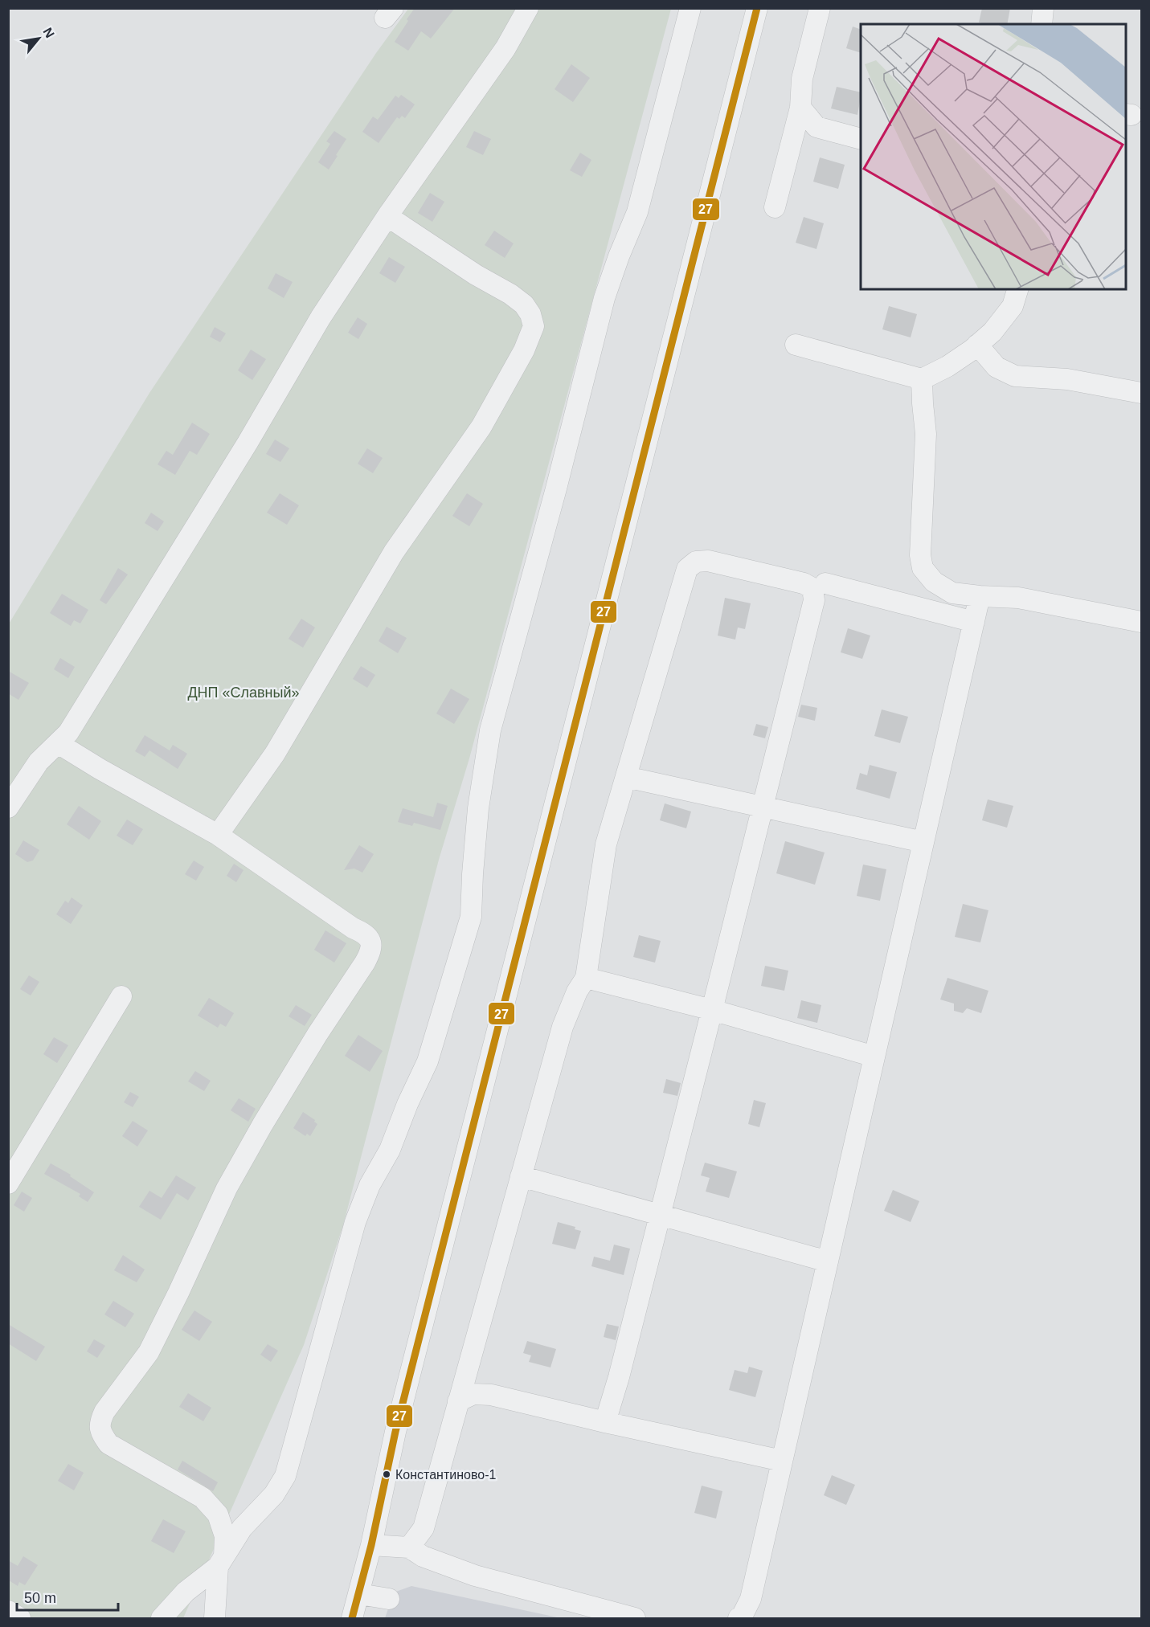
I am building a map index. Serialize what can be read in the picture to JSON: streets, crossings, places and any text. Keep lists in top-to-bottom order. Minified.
{"parks":["ДНП «Славный»"],"places":["Константиново-1"],"lines":["transit line 27"],"scale_bar":"50 m","north":"top right"}
